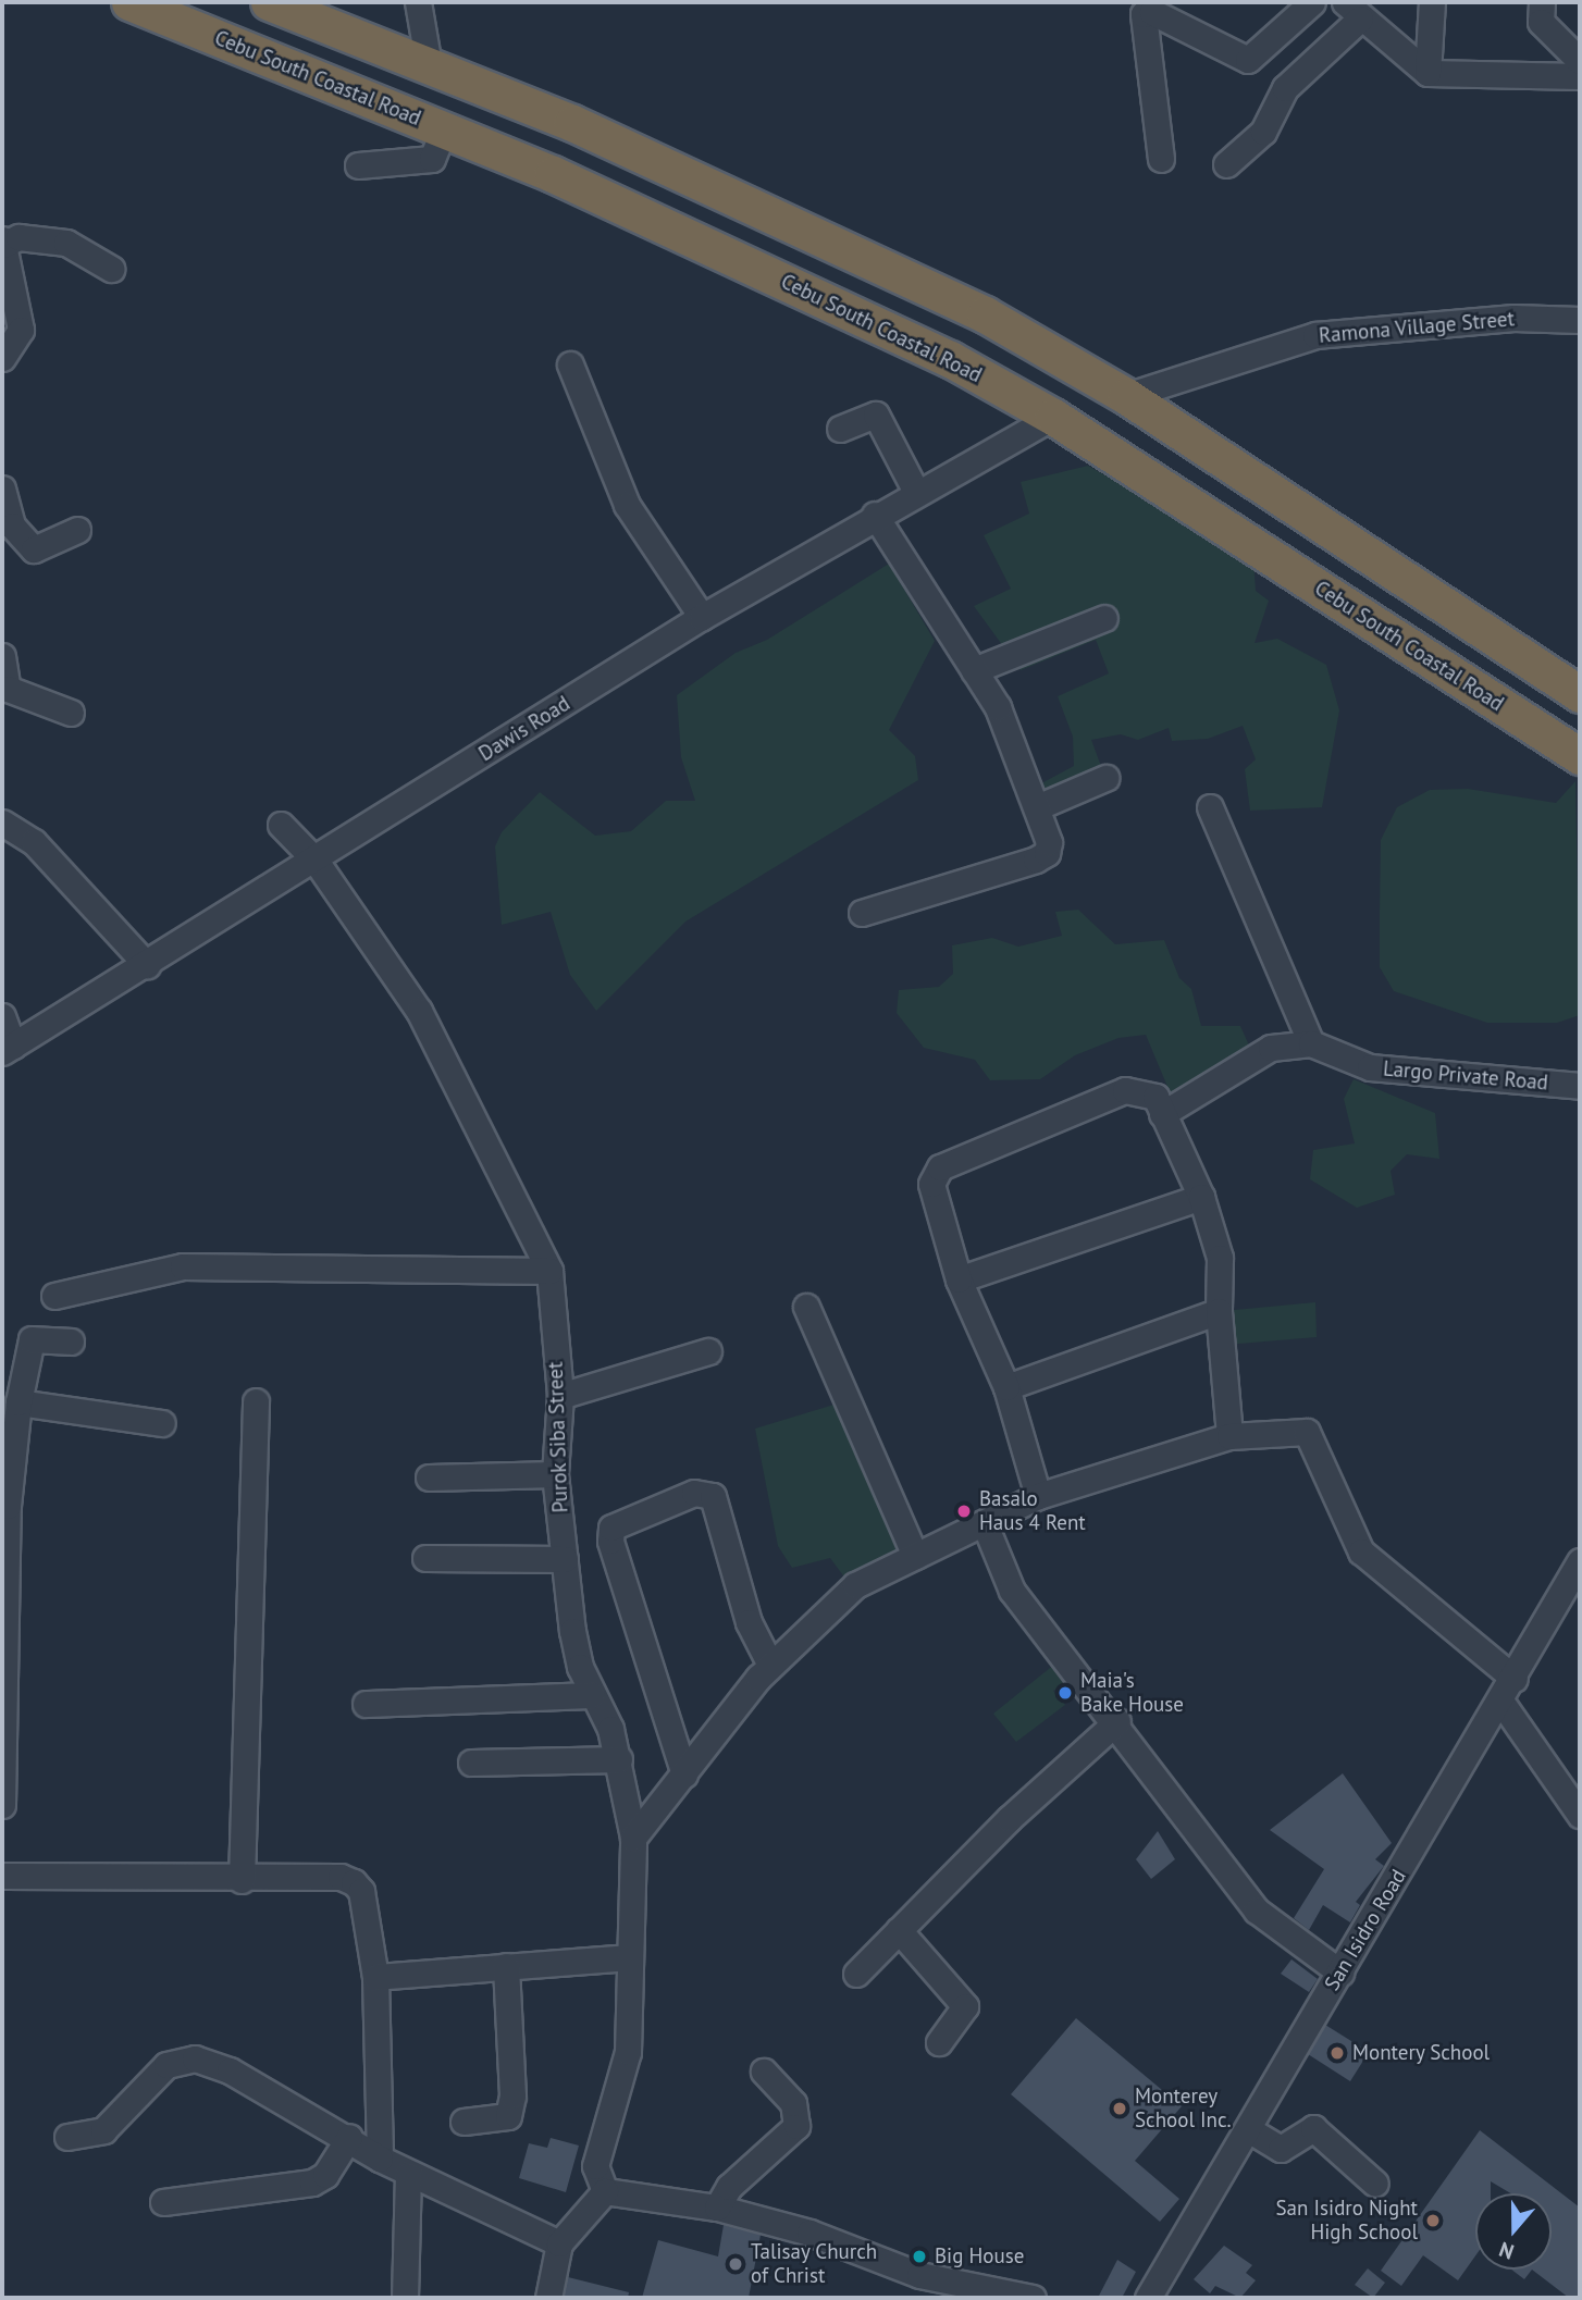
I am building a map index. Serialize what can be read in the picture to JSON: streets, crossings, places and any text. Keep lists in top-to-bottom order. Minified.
{"streets":{"highway":["Cebu South Coastal Road"],"street":["Ramona Village Street","Dawis Road","Largo Private Road","Purok Siba Street","San Isidro Road"]},"crossings":[["Cebu South Coastal Road","Dawis Road"],["Dawis Road","Purok Siba Street"]],"places":["Basalo Haus 4 Rent","Maia's Bake House","Montery School","Monterey School Inc.","San Isidro Night High School","Big House","Talisay Church of Christ"],"north":"bottom"}
